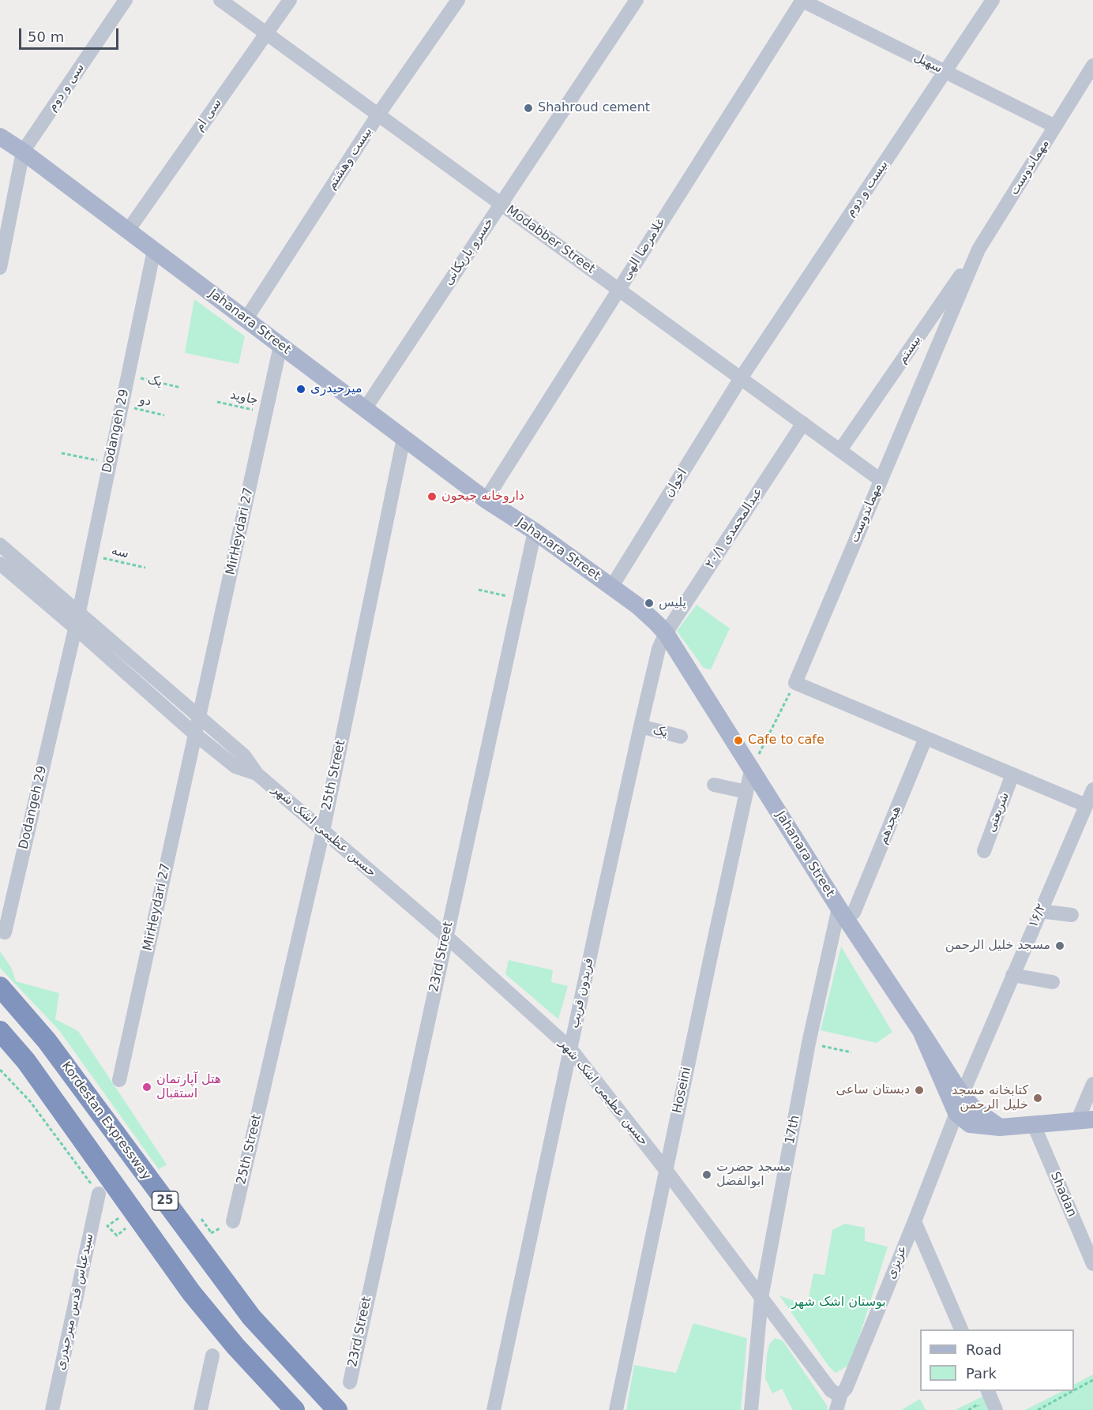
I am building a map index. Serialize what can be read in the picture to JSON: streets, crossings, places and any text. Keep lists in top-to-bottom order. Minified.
{"streets":{"highway":["Kordestan Expressway","25"],"main road":["Jahanara Street"],"street":["سهیل","سی و دوم","سی ام","بیست وهشتم","مهماندوست","بیست و دوم","Modabber Street","غلامرضا الهی","خسرو باریکانی","بیستم","یک","Dodangeh 29","اخوان","عبدالمحمدی ۲۰/۱","MirHeydari 27","25th Street","شریعتی","هیجدهم","حسین عظیمی اشک شهر","۱۶/۲","23rd Street","فریدون قریب","Hoseini","17th","Shadan","عزیزی","سیدعباس قدس میرحیدری"],"path":["جاوید","دو","سه"]},"crossings":[["سهیل","مهماندوست"],["سهیل","بیست و دوم"],["سهیل","غلامرضا الهی"],["سی و دوم","Jahanara Street"],["سی ام","Modabber Street"],["سی ام","Jahanara Street"],["بیست وهشتم","Modabber Street"],["بیست وهشتم","Jahanara Street"],["مهماندوست","Modabber Street"],["مهماندوست","بیستم"],["بیست و دوم","Modabber Street"],["بیست و دوم","اخوان"],["Modabber Street","غلامرضا الهی"],["Modabber Street","خسرو باریکانی"],["Modabber Street","بیستم"],["Modabber Street","اخوان"],["Modabber Street","عبدالمحمدی ۲۰/۱"],["غلامرضا الهی","Jahanara Street"],["خسرو باریکانی","Jahanara Street"],["Jahanara Street","Dodangeh 29"],["Jahanara Street","اخوان"],["Jahanara Street","عبدالمحمدی ۲۰/۱"],["Jahanara Street","MirHeydari 27"],["Jahanara Street","25th Street"],["Jahanara Street","هیجدهم"],["Jahanara Street","23rd Street"],["Jahanara Street","فریدون قریب"],["Jahanara Street","Hoseini"],["Jahanara Street","17th"],["یک","Dodangeh 29"],["یک","فریدون قریب"],["جاوید","MirHeydari 27"],["دو","Dodangeh 29"],["Dodangeh 29","سه"],["Dodangeh 29","حسین عظیمی اشک شهر"],["عبدالمحمدی ۲۰/۱","فریدون قریب"],["MirHeydari 27","حسین عظیمی اشک شهر"],["25th Street","حسین عظیمی اشک شهر"],["هیجدهم","17th"],["حسین عظیمی اشک شهر","23rd Street"],["حسین عظیمی اشک شهر","فریدون قریب"],["حسین عظیمی اشک شهر","Hoseini"],["حسین عظیمی اشک شهر","17th"],["حسین عظیمی اشک شهر","عزیزی"]],"parks":["بوستان اشک شهر"],"places":["Shahroud cement","میرحیدری","داروخانه جیحون","پلیس","Cafe to cafe","مسجد خلیل الرحمن","هتل آپارتمان استقبال","دبستان ساعی","كتابخانه مسجد خليل الرحمن","مسجد حضرت ابوالفضل"],"legend":["Road","Park"],"scale_bar":"50 m"}
